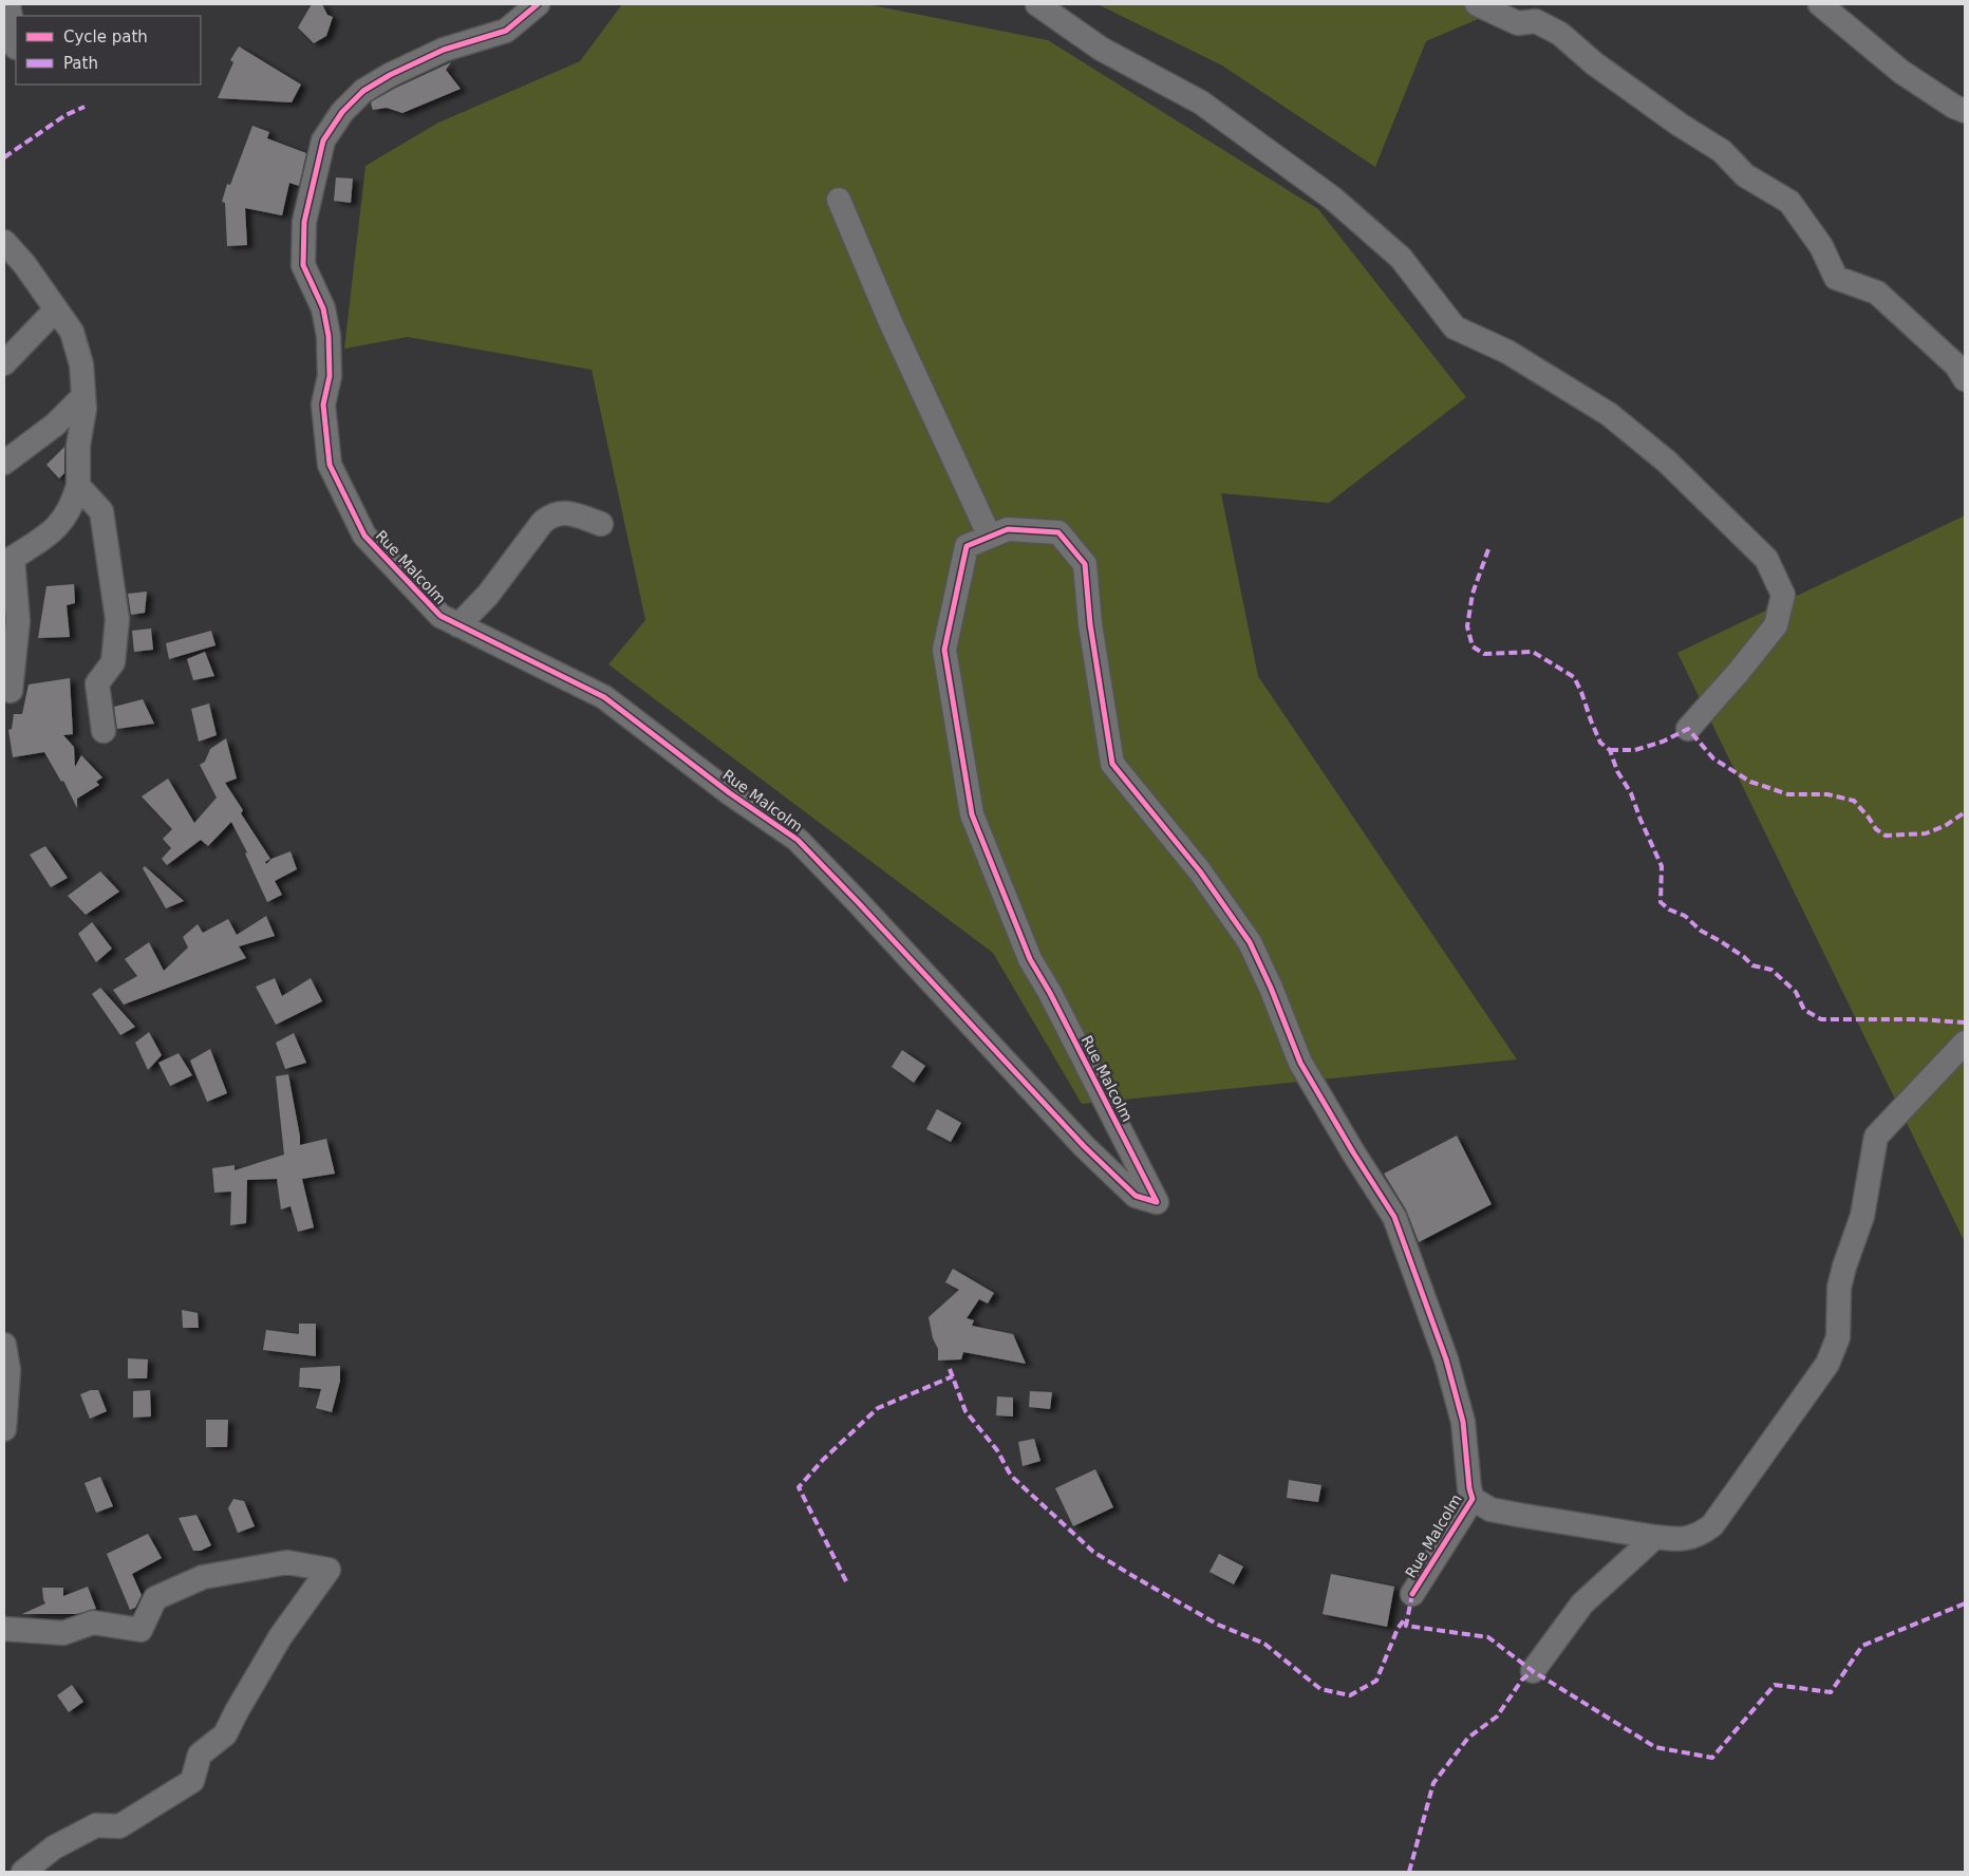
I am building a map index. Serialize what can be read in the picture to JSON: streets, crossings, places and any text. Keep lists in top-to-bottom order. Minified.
{"streets":{"street":["Rue Malcolm"]},"legend":["Cycle path","Path"]}
